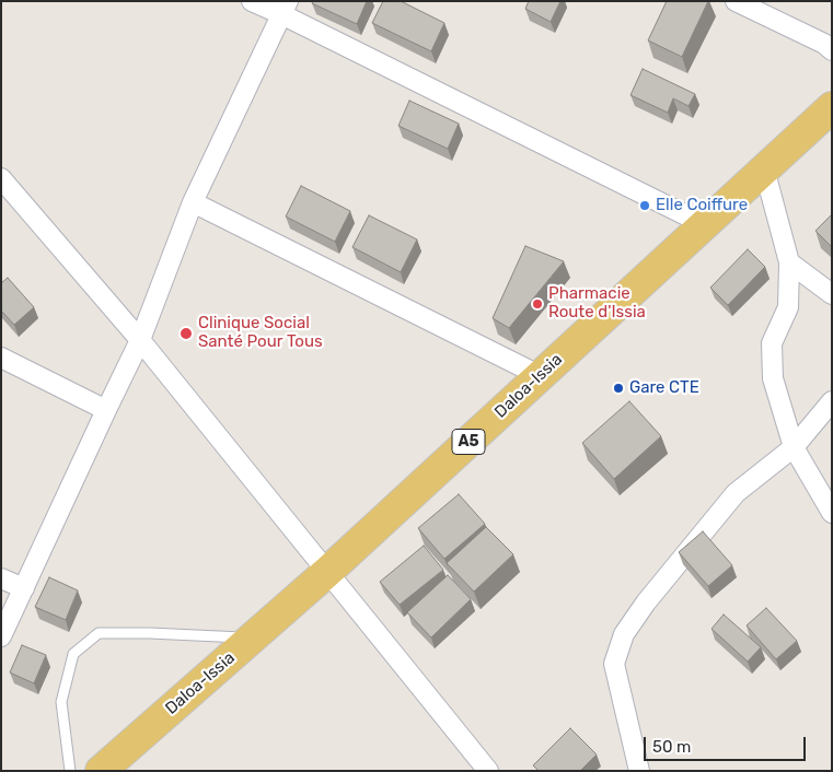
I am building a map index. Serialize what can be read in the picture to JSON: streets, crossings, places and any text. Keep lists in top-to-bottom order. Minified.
{"streets":{"main road":["Daloa-Issia","A5"]},"places":["Elle Coiffure","Pharmacie Route d'Issia","Clinique Social Santé Pour Tous","Gare CTE"],"scale_bar":"50 m"}
